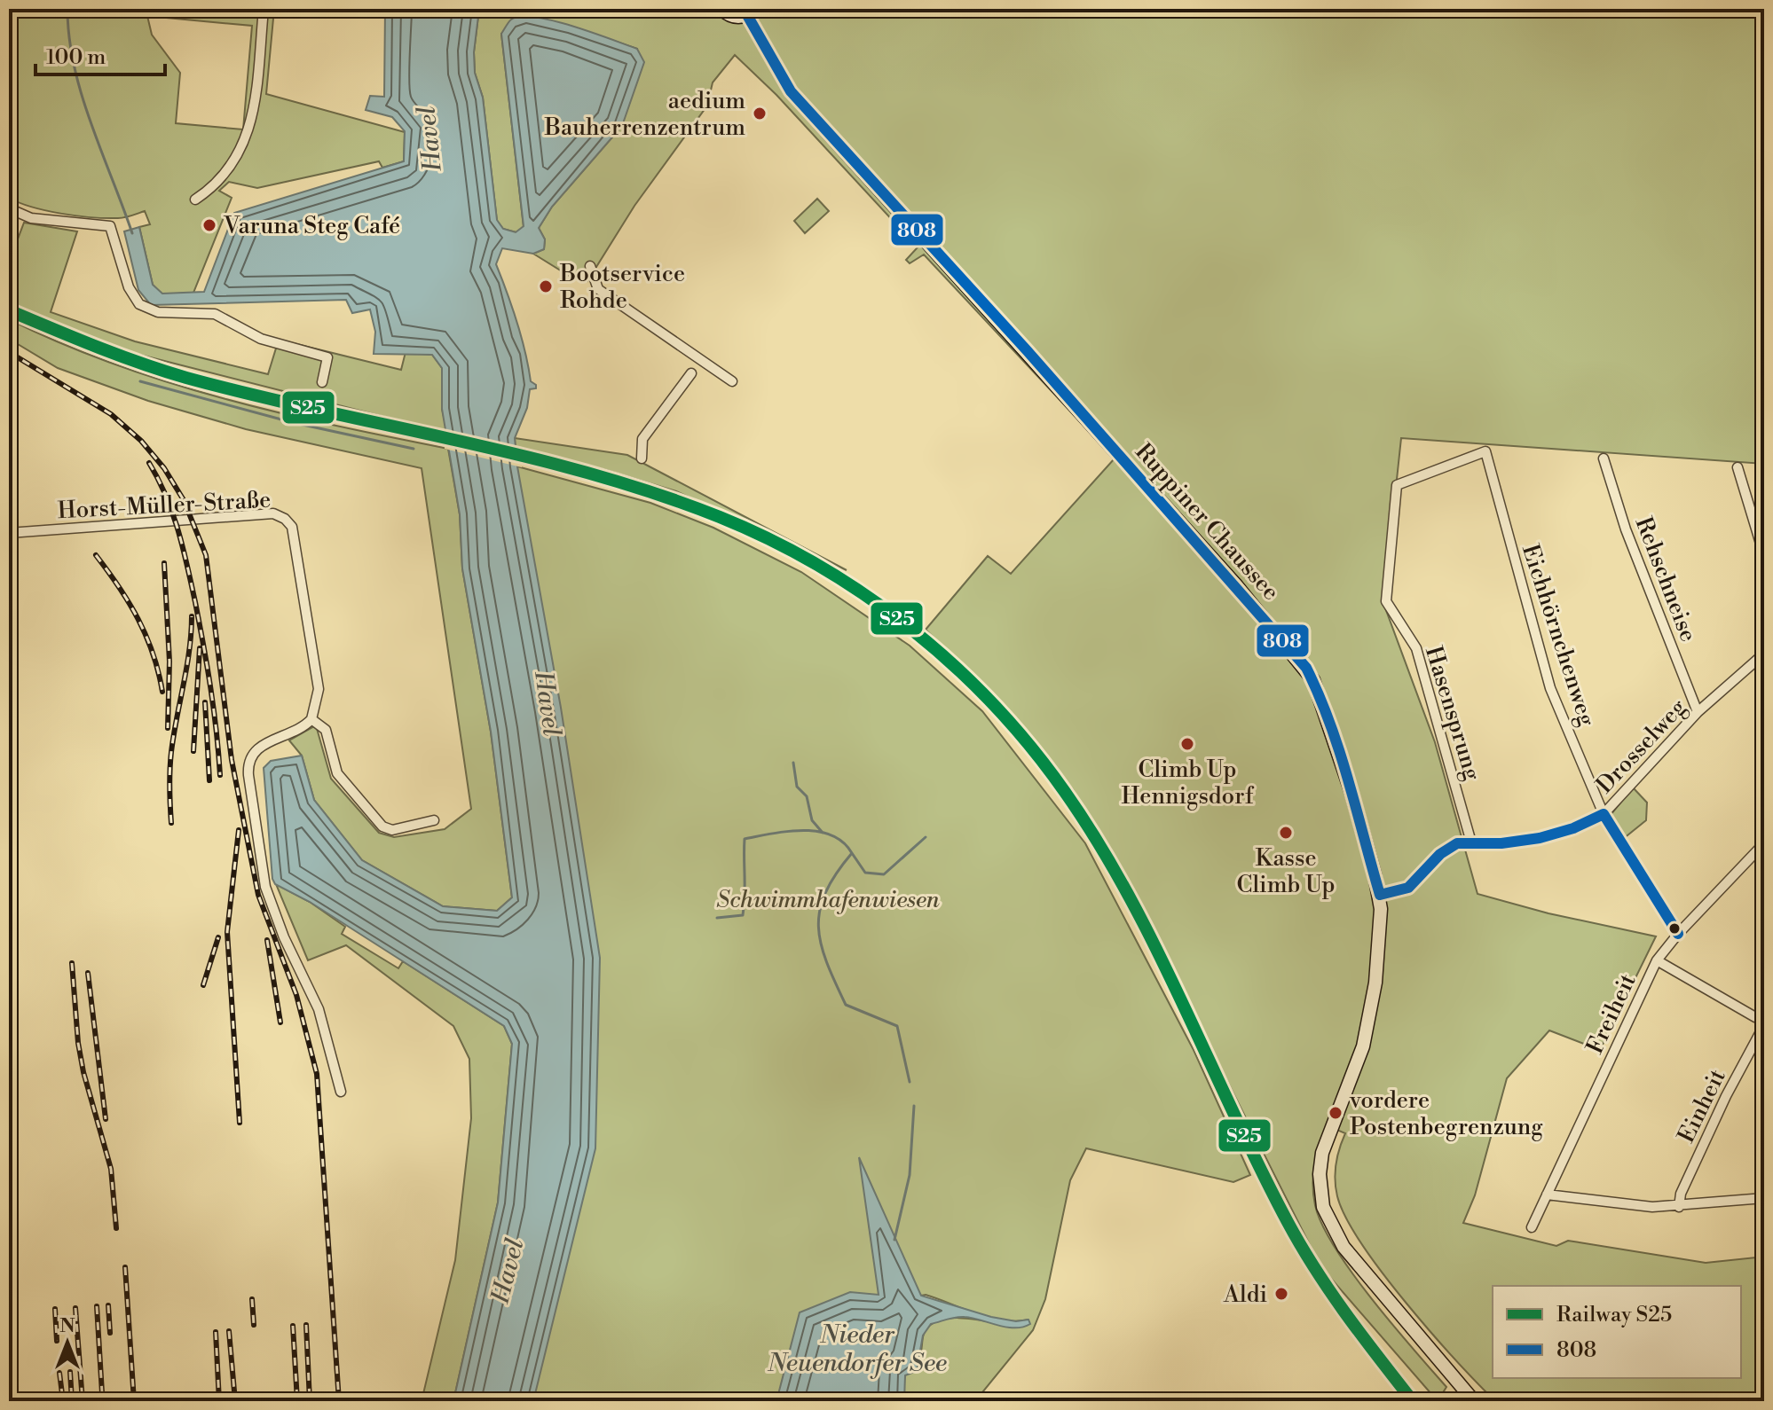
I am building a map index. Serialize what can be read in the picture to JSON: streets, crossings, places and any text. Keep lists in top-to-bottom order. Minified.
{"streets":{"main road":["Ruppiner Chaussee"],"street":["Horst-Müller-Straße","Rehschneise","Eichhörnchenweg","Hasensprung","Drosselweg","Freiheit","Einheit"]},"crossings":[["Ruppiner Chaussee","Drosselweg"],["Rehschneise","Drosselweg"],["Eichhörnchenweg","Hasensprung"],["Eichhörnchenweg","Drosselweg"],["Eichhörnchenweg","Freiheit"],["Hasensprung","Drosselweg"]],"water":["Havel","Nieder Neuendorfer See"],"parks":["Schwimmhafenwiesen"],"places":["aedium Bauherrenzentrum","Varuna Steg Café","Bootservice Rohde","Climb Up Hennigsdorf","Kasse Climb Up","vordere Postenbegrenzung","Aldi"],"lines":["transit line 808","rail line S25"],"legend":["Railway S25","808"],"scale_bar":"100 m","north":"top"}
